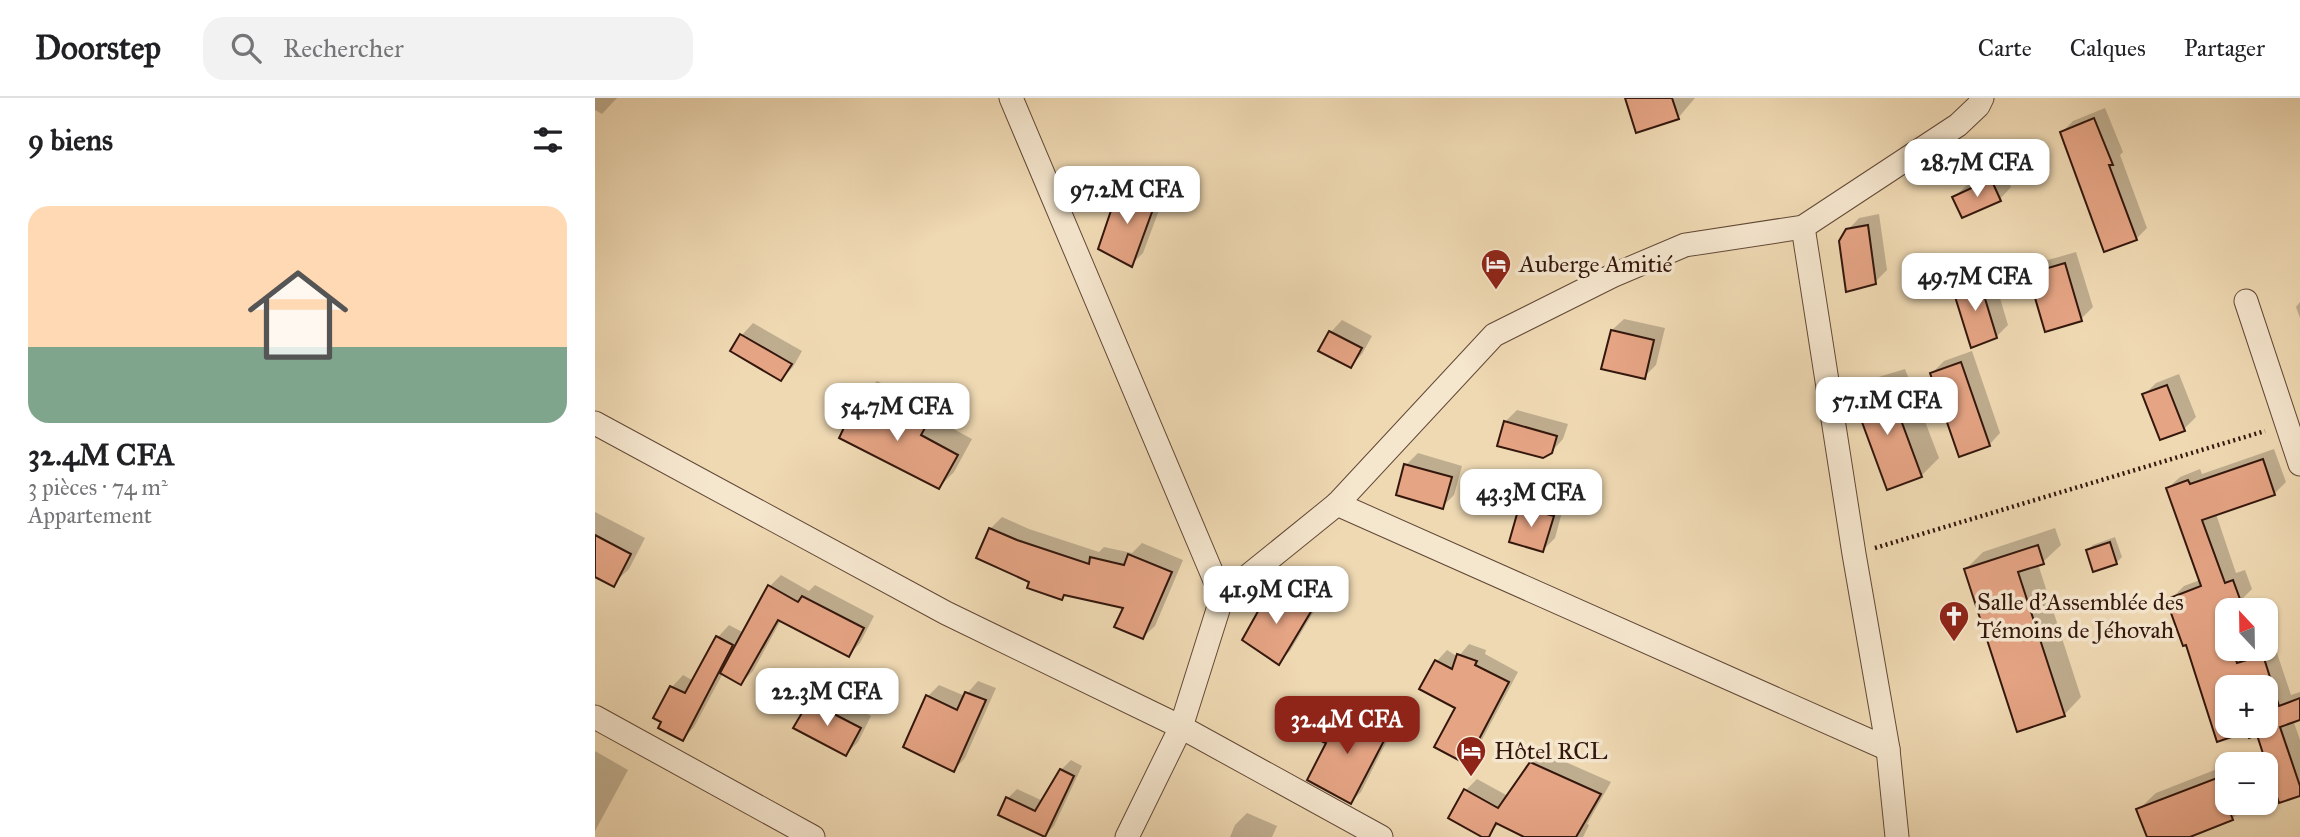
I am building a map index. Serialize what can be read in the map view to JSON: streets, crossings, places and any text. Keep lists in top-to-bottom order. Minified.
{"places":{"hotel":["Auberge Amitié","Hôtel RCL"],"church":["Salle d'Assemblée des Témoins de Jéhovah"]},"north":"top","page":{"header":"Doorstep","search":"Rechercher","nav":["Carte","Calques","Partager"],"heading":"9 biens","price":["28.7M CFA","97.2M CFA","49.7M CFA","57.1M CFA","54.7M CFA","43.3M CFA","41.9M CFA","22.3M CFA","32.4M CFA"],"list":[{"name":"32.4M CFA","note":"3 pièces · 74 m² · Appartement"}],"map_buttons":["+","−"]}}
